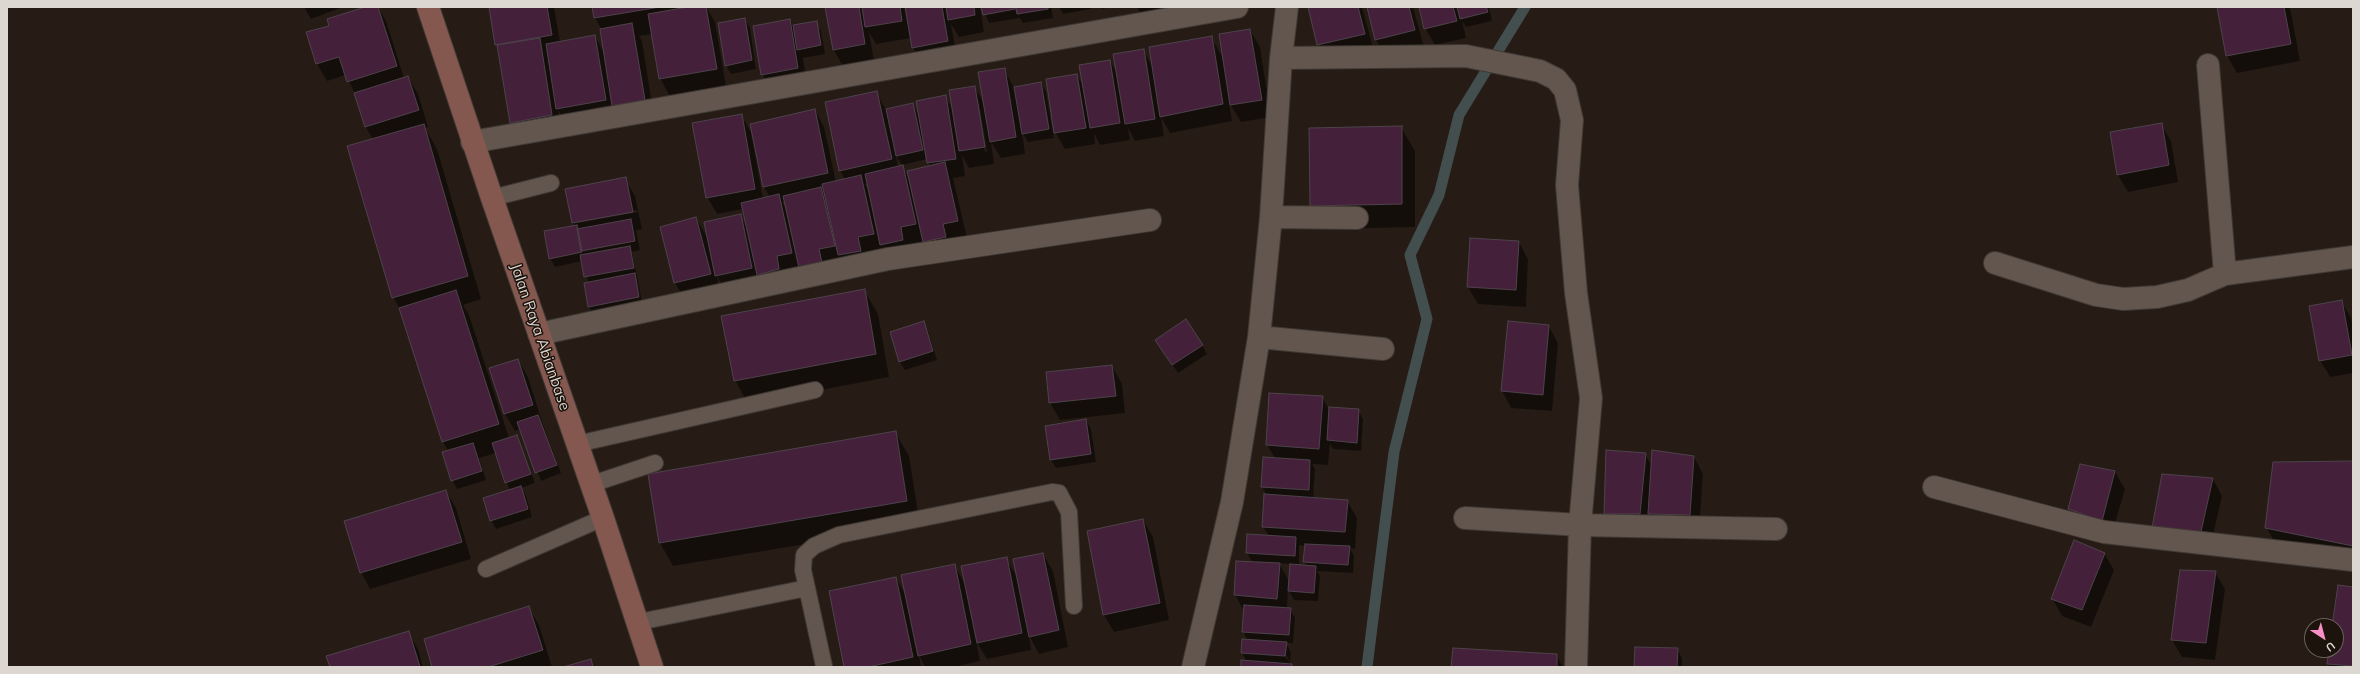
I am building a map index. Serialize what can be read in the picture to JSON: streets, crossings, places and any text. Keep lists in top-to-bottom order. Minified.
{"streets":{"main road":["Jalan Raya Abianbase"]},"north":"bottom right"}
